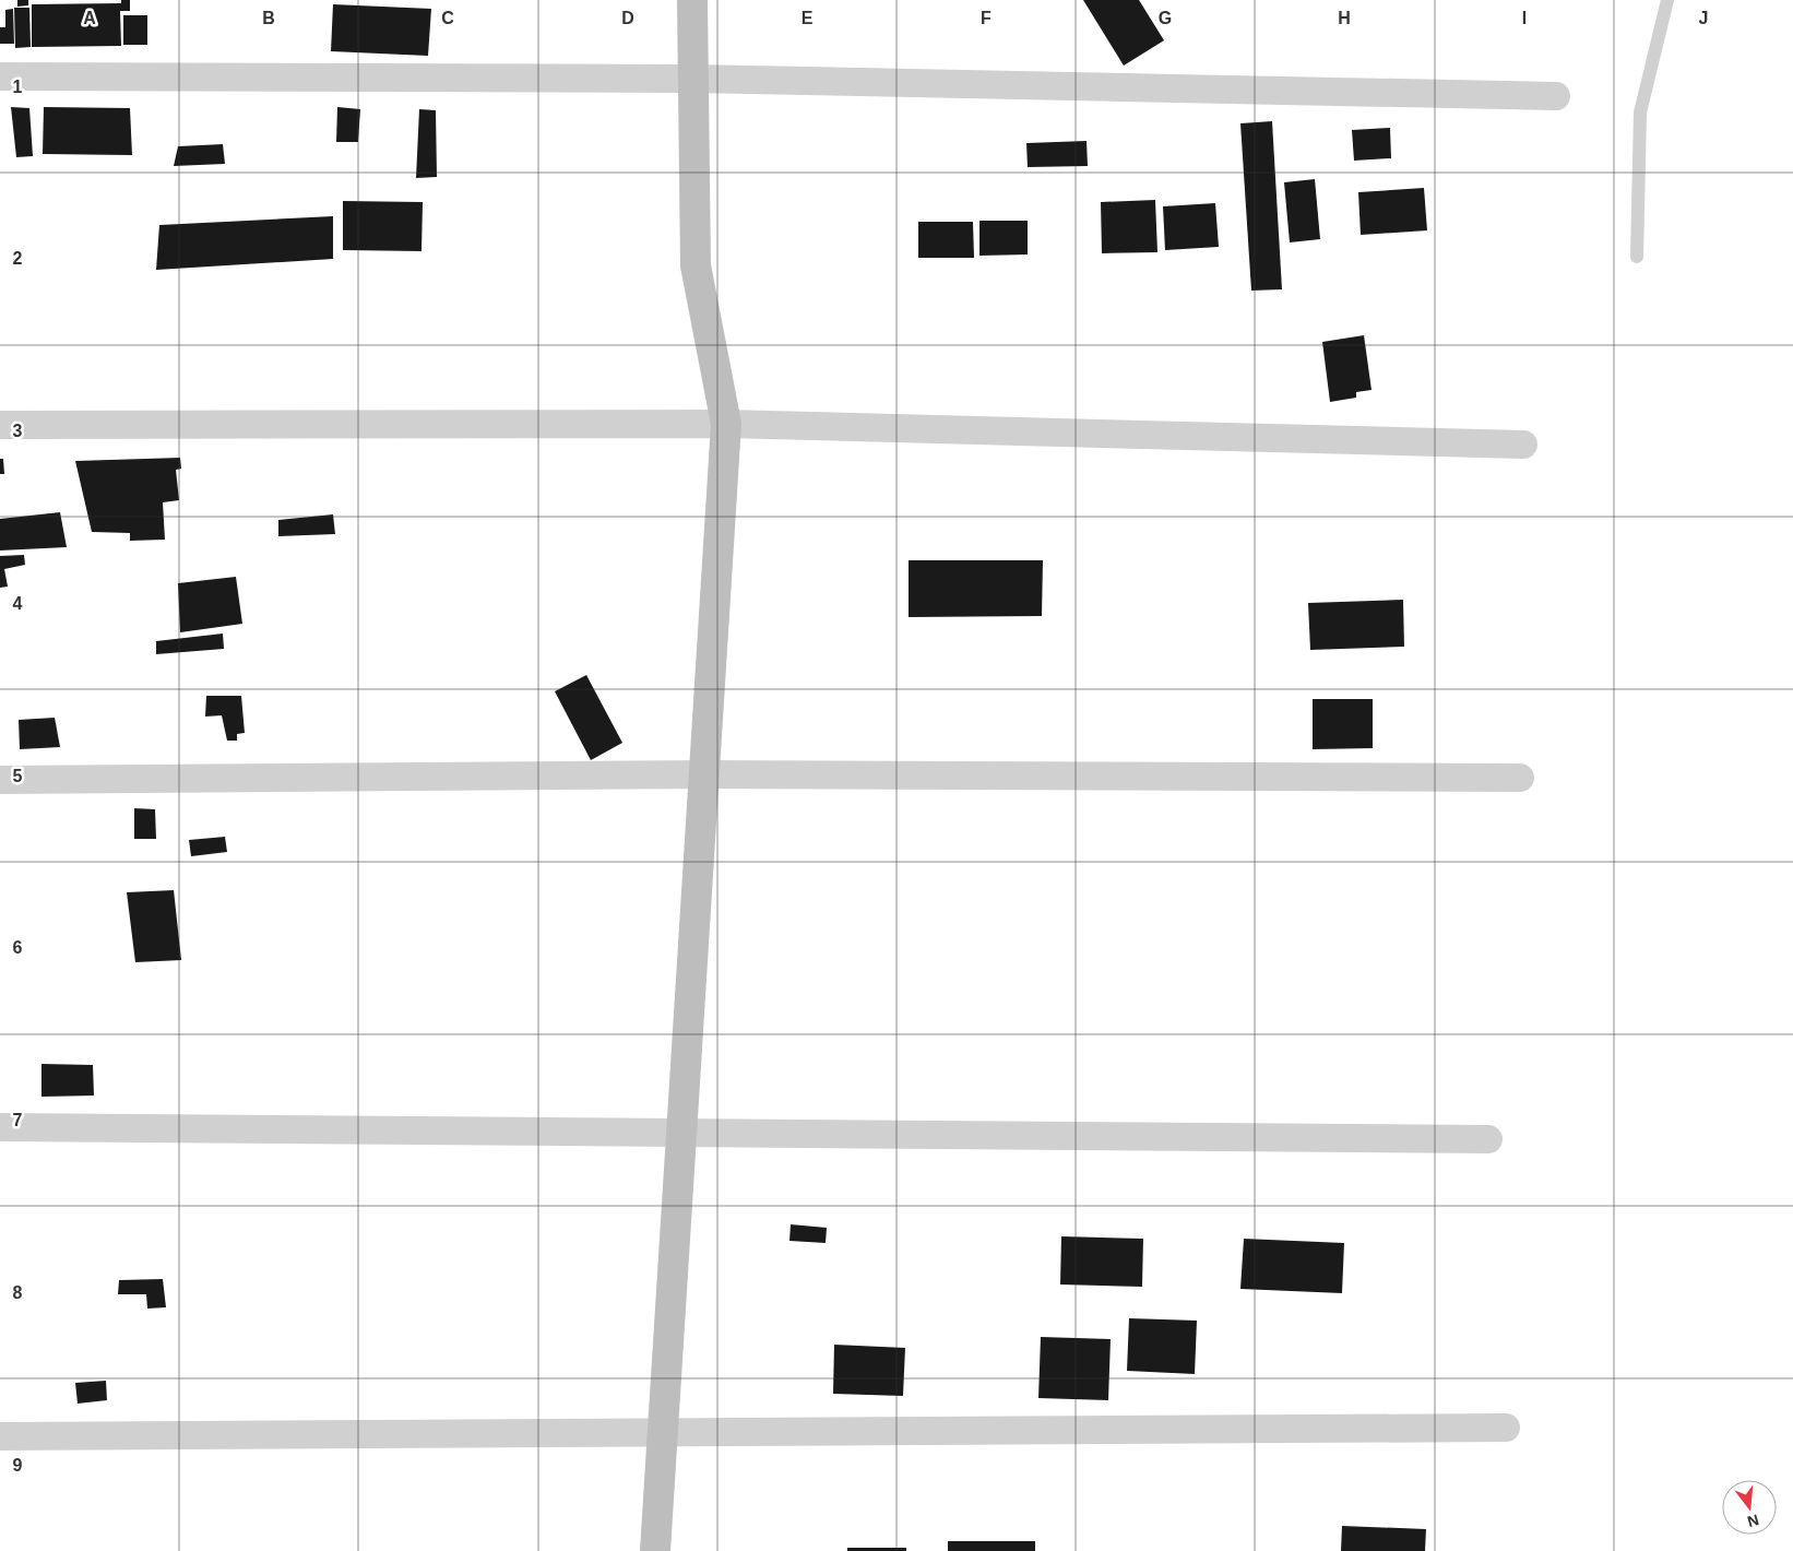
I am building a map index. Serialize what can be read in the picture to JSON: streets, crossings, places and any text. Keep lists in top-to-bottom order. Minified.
{"north":"bottom","grid":{"columns":["A","B","C","D","E","F","G","H","I","J"],"rows":["1","2","3","4","5","6","7","8","9"]}}
